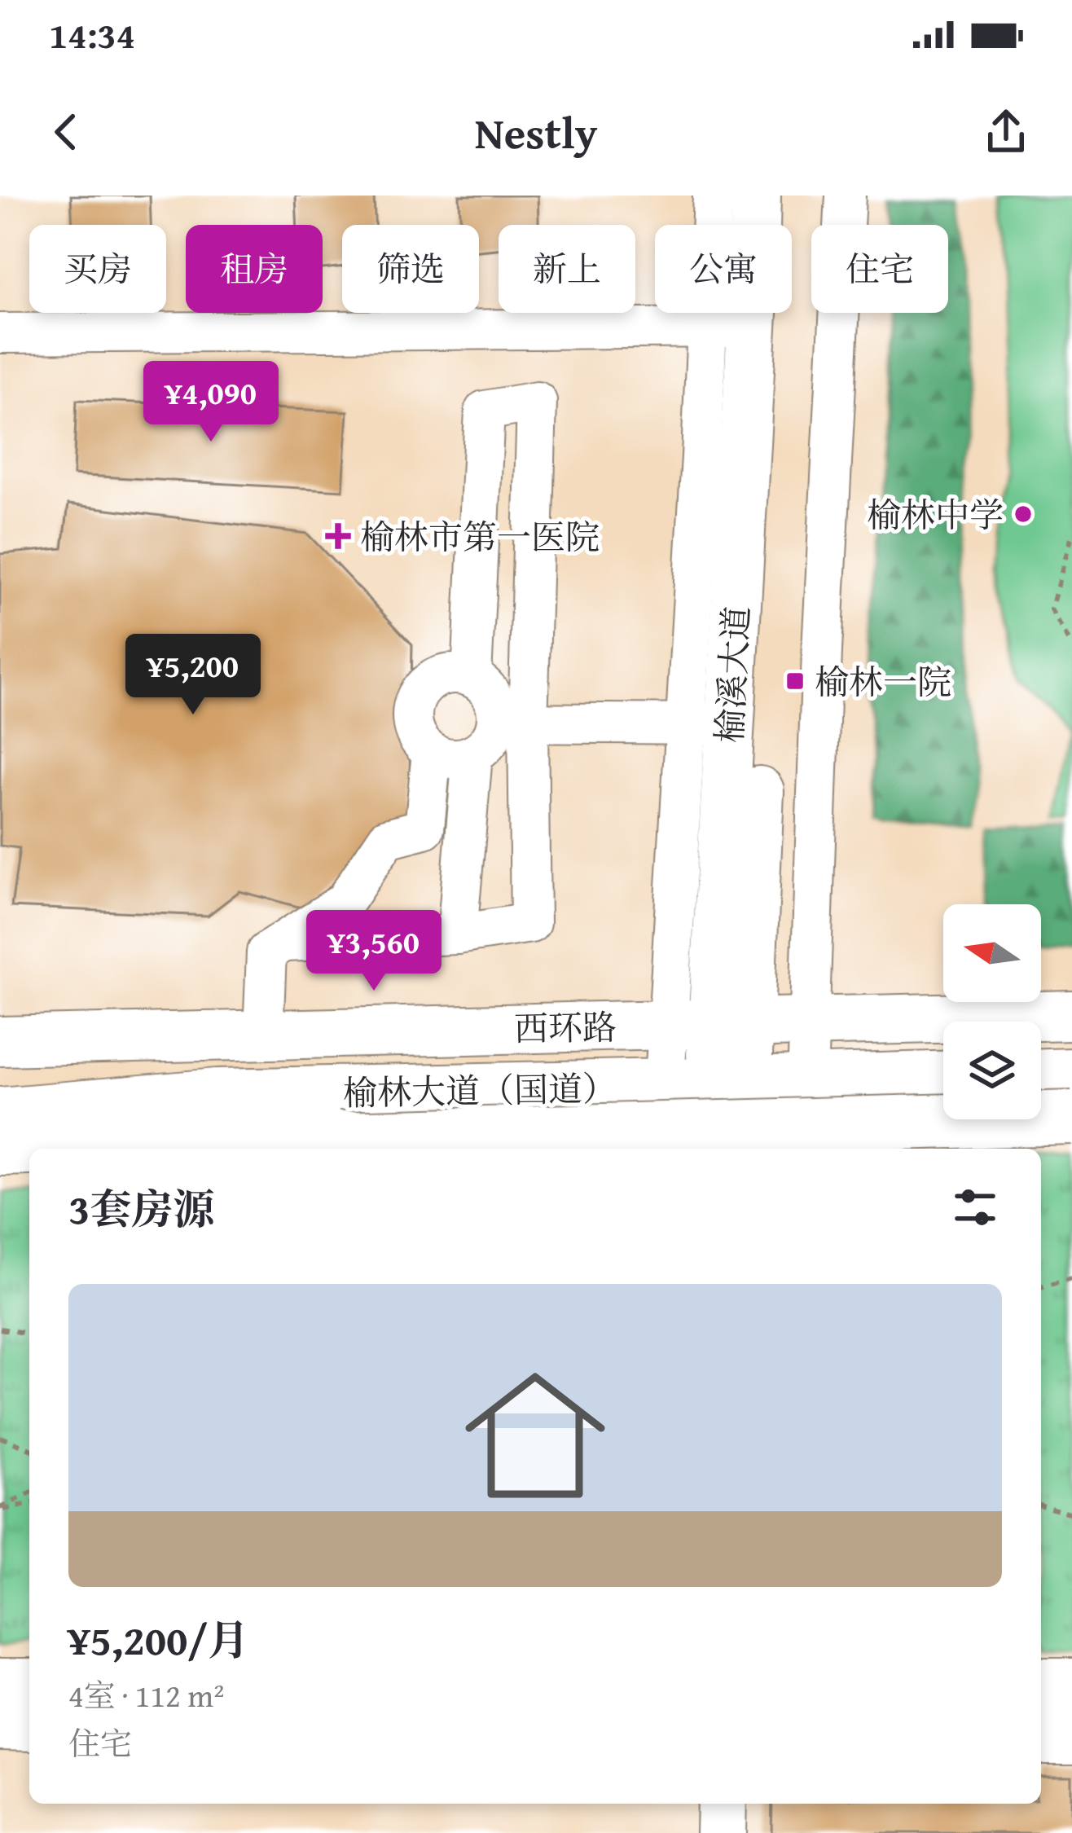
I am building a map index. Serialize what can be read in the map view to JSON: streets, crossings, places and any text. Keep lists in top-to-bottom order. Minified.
{"streets":{"highway":["榆林大道（国道）"],"main road":["榆溪大道","西环路"]},"crossings":[["榆溪大道","西环路"],["榆溪大道","榆林大道（国道）"]],"places":{"other":["榆林中学"],"health":["榆林市第一医院"],"transit":["榆林一院"]},"north":"left","page":{"status":"14:34","header":"Nestly","chip":["买房","租房","筛选","新上","公寓","住宅"],"price":["¥4,090","¥5,200","¥3,560"],"heading":"3套房源","list":[{"name":"¥5,200/月","note":"4室 · 112 m² · 住宅"}]}}
